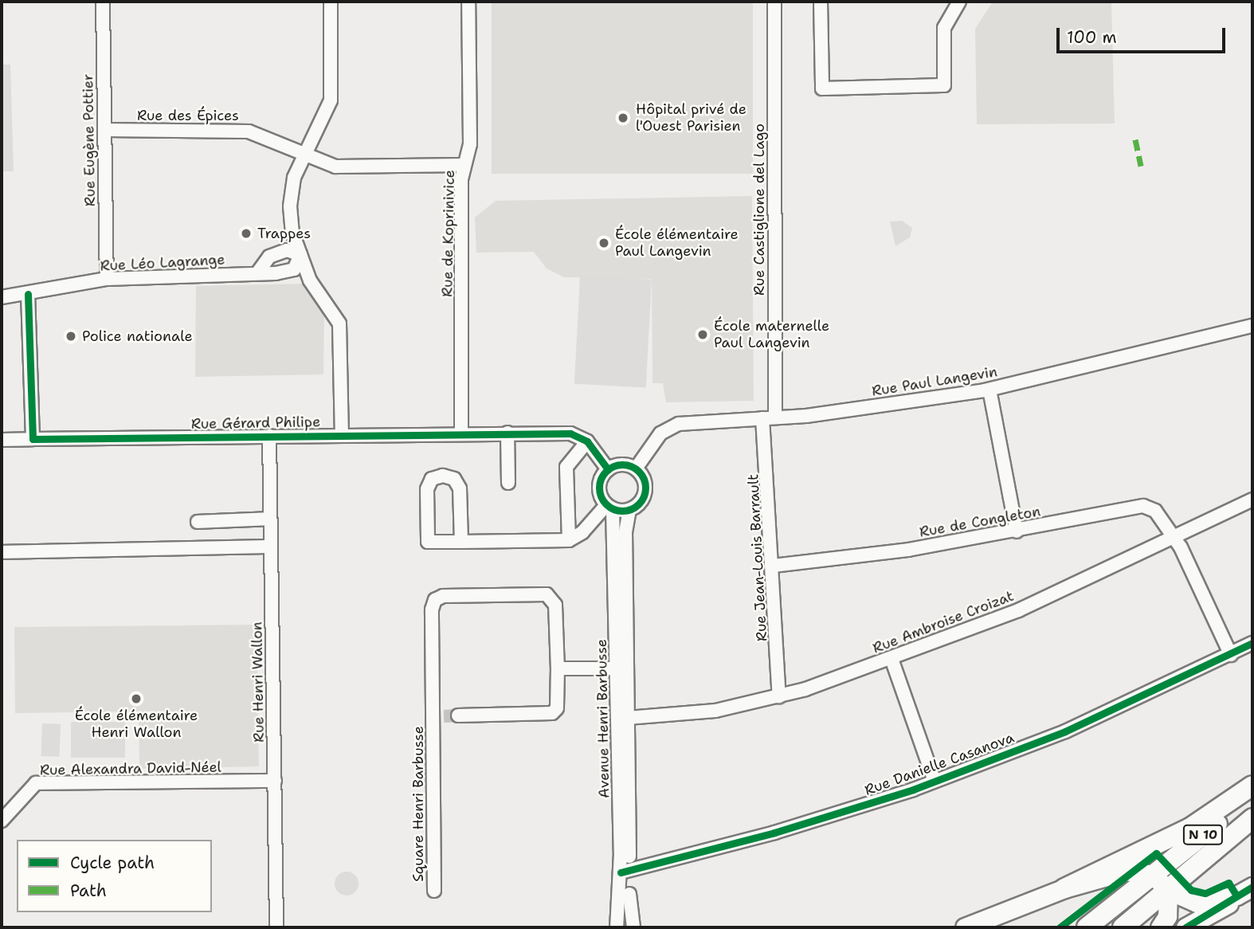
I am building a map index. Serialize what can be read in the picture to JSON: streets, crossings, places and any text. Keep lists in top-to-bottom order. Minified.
{"streets":{"main road":["N 10"],"street":["Rue des Épices","Rue Eugène Pottier","Rue Castiglione del Lago","Rue de Koprinivice","Rue Léo Lagrange","Rue Paul Langevin","Rue Gérard Philipe","Rue de Congleton","Rue Jean-Louis Barrault","Rue Ambroise Croizat","Rue Henri Wallon","Avenue Henri Barbusse","Rue Danielle Casanova","Rue Alexandra David-Néel","Square Henri Barbusse"]},"crossings":[["Rue des Épices","Rue Eugène Pottier"],["Rue des Épices","Rue de Koprinivice"],["Rue Eugène Pottier","Rue Léo Lagrange"],["Rue Castiglione del Lago","Rue Paul Langevin"],["Rue Castiglione del Lago","Rue Jean-Louis Barrault"],["Rue de Koprinivice","Rue Gérard Philipe"],["Rue Paul Langevin","Rue Jean-Louis Barrault"],["Rue Paul Langevin","Avenue Henri Barbusse"],["Rue Gérard Philipe","Rue Henri Wallon"],["Rue de Congleton","Rue Jean-Louis Barrault"],["Rue de Congleton","Rue Ambroise Croizat"],["Rue de Congleton","Rue Danielle Casanova"],["Rue Jean-Louis Barrault","Rue Ambroise Croizat"],["Rue Ambroise Croizat","Avenue Henri Barbusse"],["Rue Henri Wallon","Rue Alexandra David-Néel"],["Avenue Henri Barbusse","Rue Danielle Casanova"]],"places":["Hôpital privé de l'Ouest Parisien","Trappes","École élémentaire Paul Langevin","École maternelle Paul Langevin","Police nationale","École élémentaire Henri Wallon"],"legend":["Cycle path","Path"],"scale_bar":"100 m"}
